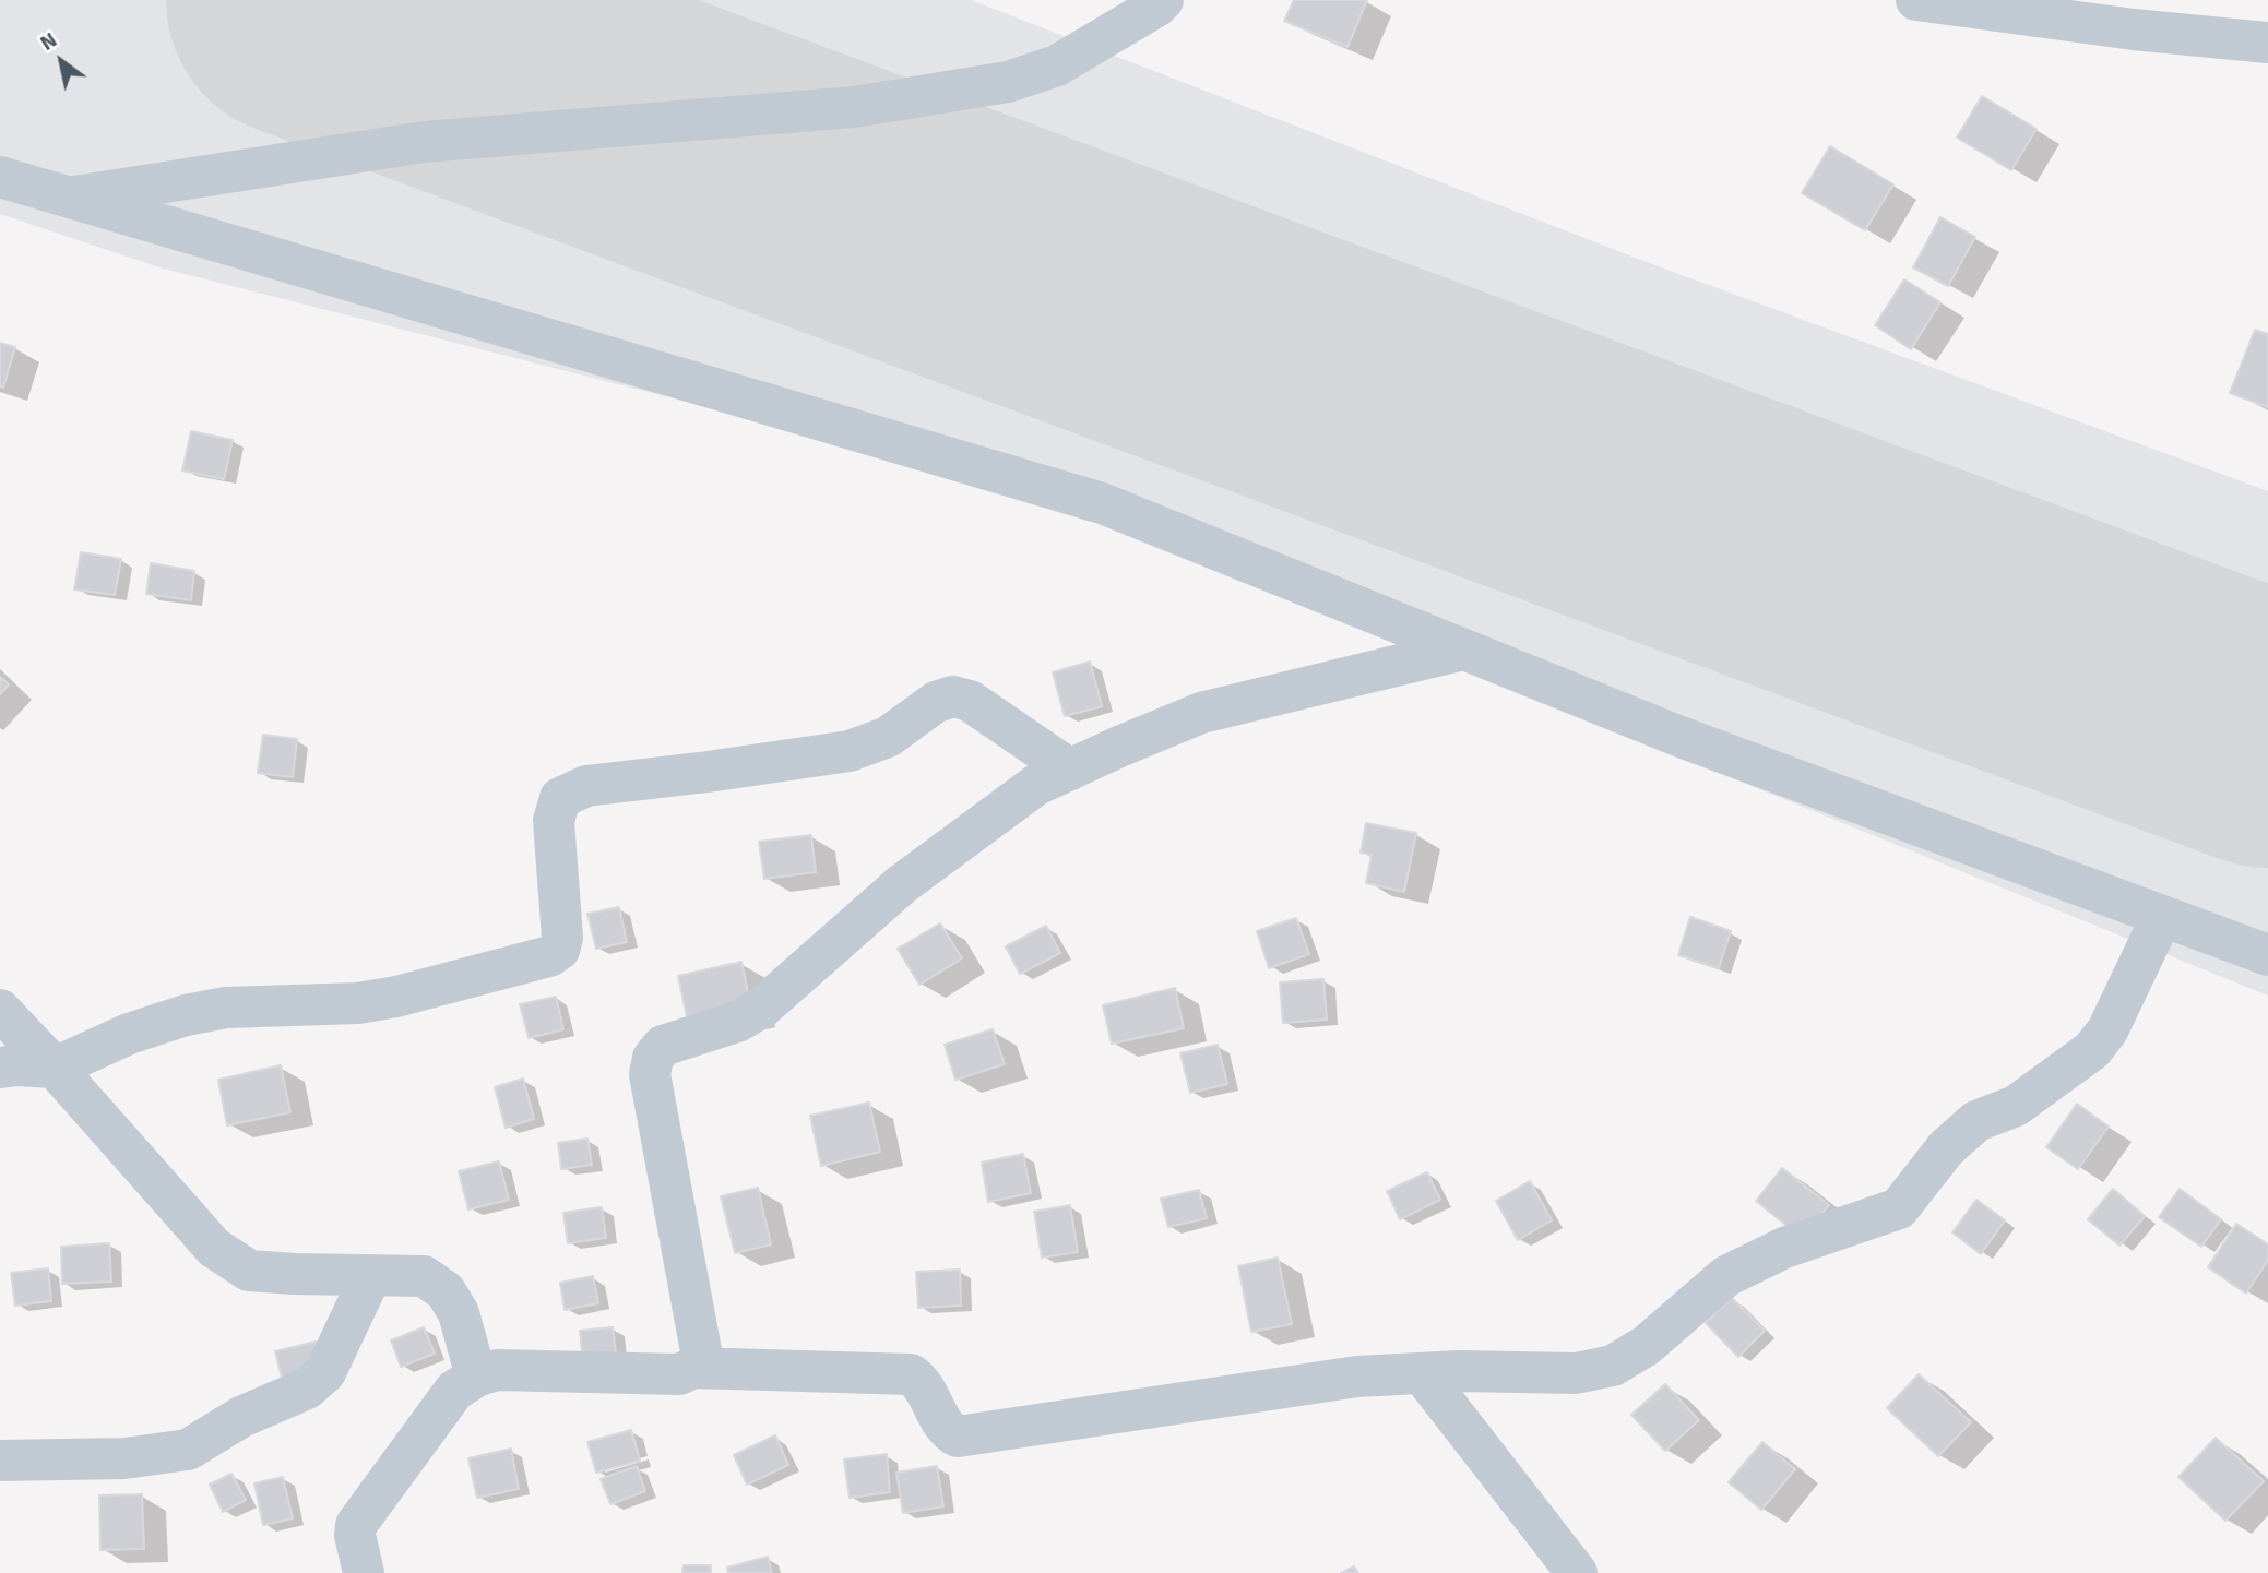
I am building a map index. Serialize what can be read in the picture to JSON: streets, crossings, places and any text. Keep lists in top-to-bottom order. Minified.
{"north":"top left"}
